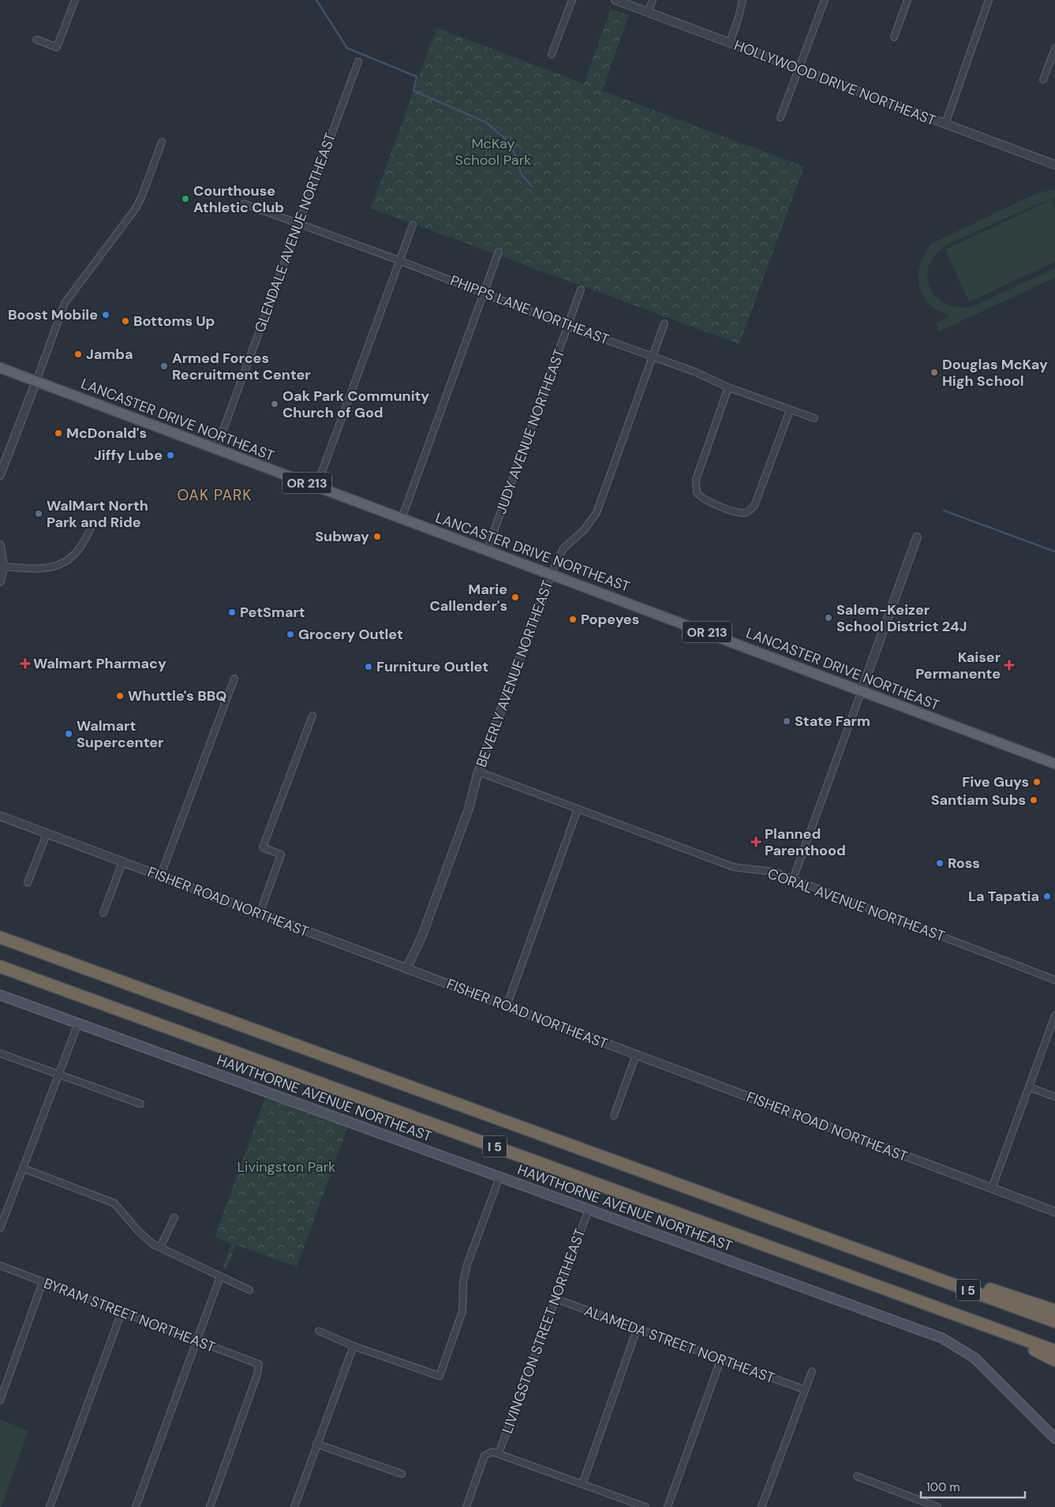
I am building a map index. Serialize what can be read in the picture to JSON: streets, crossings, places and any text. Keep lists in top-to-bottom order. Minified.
{"streets":{"highway":["I 5"],"main road":["LANCASTER DRIVE NORTHEAST","OR 213","HAWTHORNE AVENUE NORTHEAST"],"street":["HOLLYWOOD DRIVE NORTHEAST","GLENDALE AVENUE NORTHEAST","PHIPPS LANE NORTHEAST","JUDY AVENUE NORTHEAST","BEVERLY AVENUE NORTHEAST","FISHER ROAD NORTHEAST","CORAL AVENUE NORTHEAST","BYRAM STREET NORTHEAST","LIVINGSTON STREET NORTHEAST","ALAMEDA STREET NORTHEAST"]},"crossings":[["GLENDALE AVENUE NORTHEAST","PHIPPS LANE NORTHEAST"],["GLENDALE AVENUE NORTHEAST","LANCASTER DRIVE NORTHEAST"],["PHIPPS LANE NORTHEAST","JUDY AVENUE NORTHEAST"],["PHIPPS LANE NORTHEAST","BEVERLY AVENUE NORTHEAST"],["LANCASTER DRIVE NORTHEAST","JUDY AVENUE NORTHEAST"],["LANCASTER DRIVE NORTHEAST","BEVERLY AVENUE NORTHEAST"],["BEVERLY AVENUE NORTHEAST","FISHER ROAD NORTHEAST"],["BEVERLY AVENUE NORTHEAST","CORAL AVENUE NORTHEAST"],["HAWTHORNE AVENUE NORTHEAST","LIVINGSTON STREET NORTHEAST"],["LIVINGSTON STREET NORTHEAST","ALAMEDA STREET NORTHEAST"]],"districts":["OAK PARK"],"parks":["McKay School Park","Livingston Park"],"places":{"other":["Courthouse Athletic Club","Boost Mobile","Bottoms Up","Jamba","Armed Forces Recruitment Center","Douglas McKay High School","Oak Park Community Church of God","McDonald's","Jiffy Lube","WalMart North Park and Ride","Subway","Marie Callender's","PetSmart","Salem-Keizer School District 24J","Popeyes","Grocery Outlet","Furniture Outlet","Whuttle's BBQ","State Farm","Walmart Supercenter","Five Guys","Santiam Subs","Ross","La Tapatia"],"health":["Walmart Pharmacy","Kaiser Permanente","Planned Parenthood"]},"scale_bar":"100 m"}
